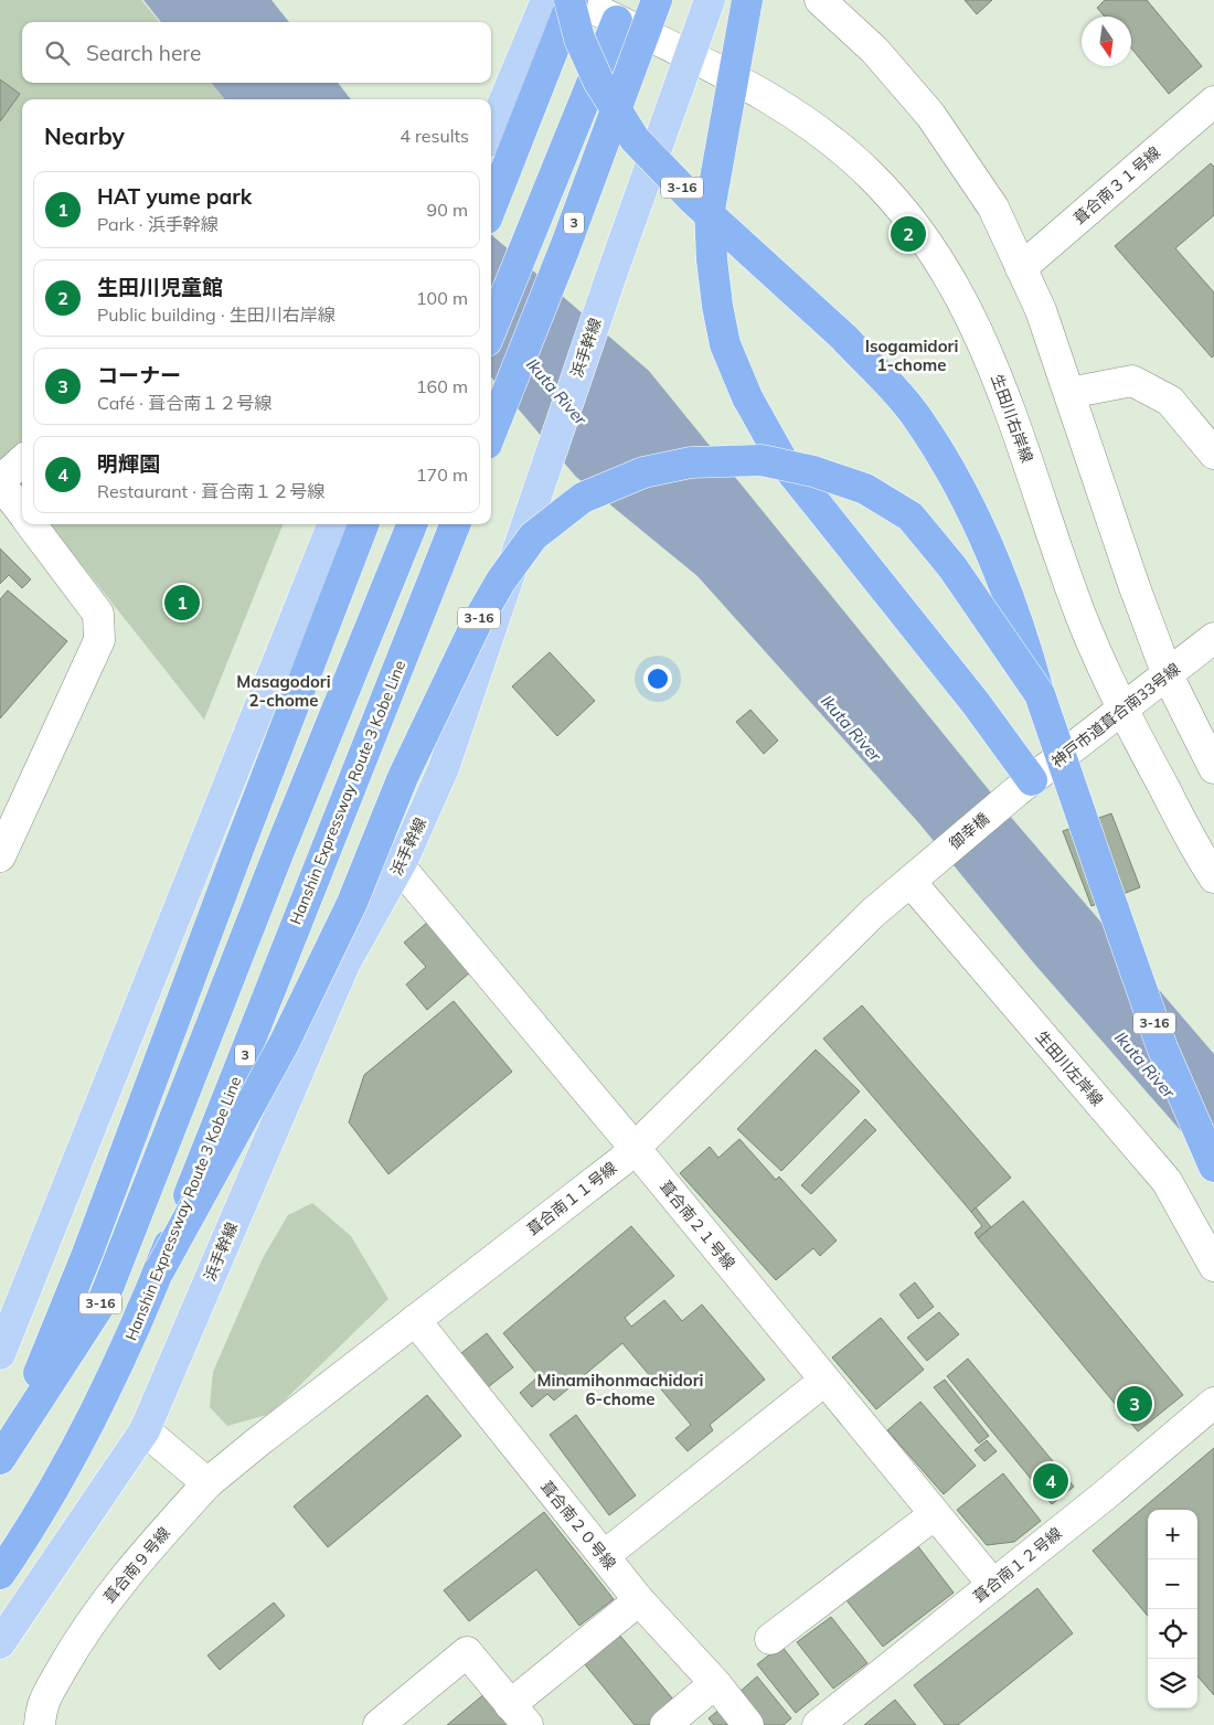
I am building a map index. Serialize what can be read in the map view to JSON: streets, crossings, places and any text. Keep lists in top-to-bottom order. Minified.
{"streets":{"highway":["3-16","3","Hanshin Expressway Route 3 Kobe Line"],"main road":["浜手幹線"],"street":["葺合南３１号線","生田川右岸線","神戸市道葺合南33号線","御幸橋","生田川左岸線","葺合南１１号線","葺合南２１号線","葺合南２０号線","葺合南９号線","葺合南１２号線"]},"crossings":[["3-16","神戸市道葺合南33号線"],["3-16","Hanshin Expressway Route 3 Kobe Line"],["3-16","御幸橋"],["浜手幹線","生田川右岸線"],["浜手幹線","葺合南２１号線"],["生田川右岸線","神戸市道葺合南33号線"],["神戸市道葺合南33号線","御幸橋"],["御幸橋","生田川左岸線"],["御幸橋","葺合南１１号線"],["生田川左岸線","葺合南１１号線"],["葺合南１１号線","葺合南２１号線"],["葺合南１１号線","葺合南２０号線"],["葺合南１１号線","葺合南９号線"],["葺合南２１号線","葺合南１２号線"]],"districts":["Isogamidori 1-chome","Masagodori 2-chome","Minamihonmachidori 6-chome"],"water":["Ikuta River"],"north":"bottom","page":{"search":"Search here","heading":["Nearby","4 results"],"list":[{"mark":"1","name":"HAT yume park","note":"Park · 浜手幹線","value":"90 m"},{"mark":"2","name":"生田川児童館","note":"Public building · 生田川右岸線","value":"100 m"},{"mark":"3","name":"コーナー","note":"Café · 葺合南１２号線","value":"160 m"},{"mark":"4","name":"明輝園","note":"Restaurant · 葺合南１２号線","value":"170 m"}],"pins":["2","1","3","4"],"map_buttons":["+","−"]}}
